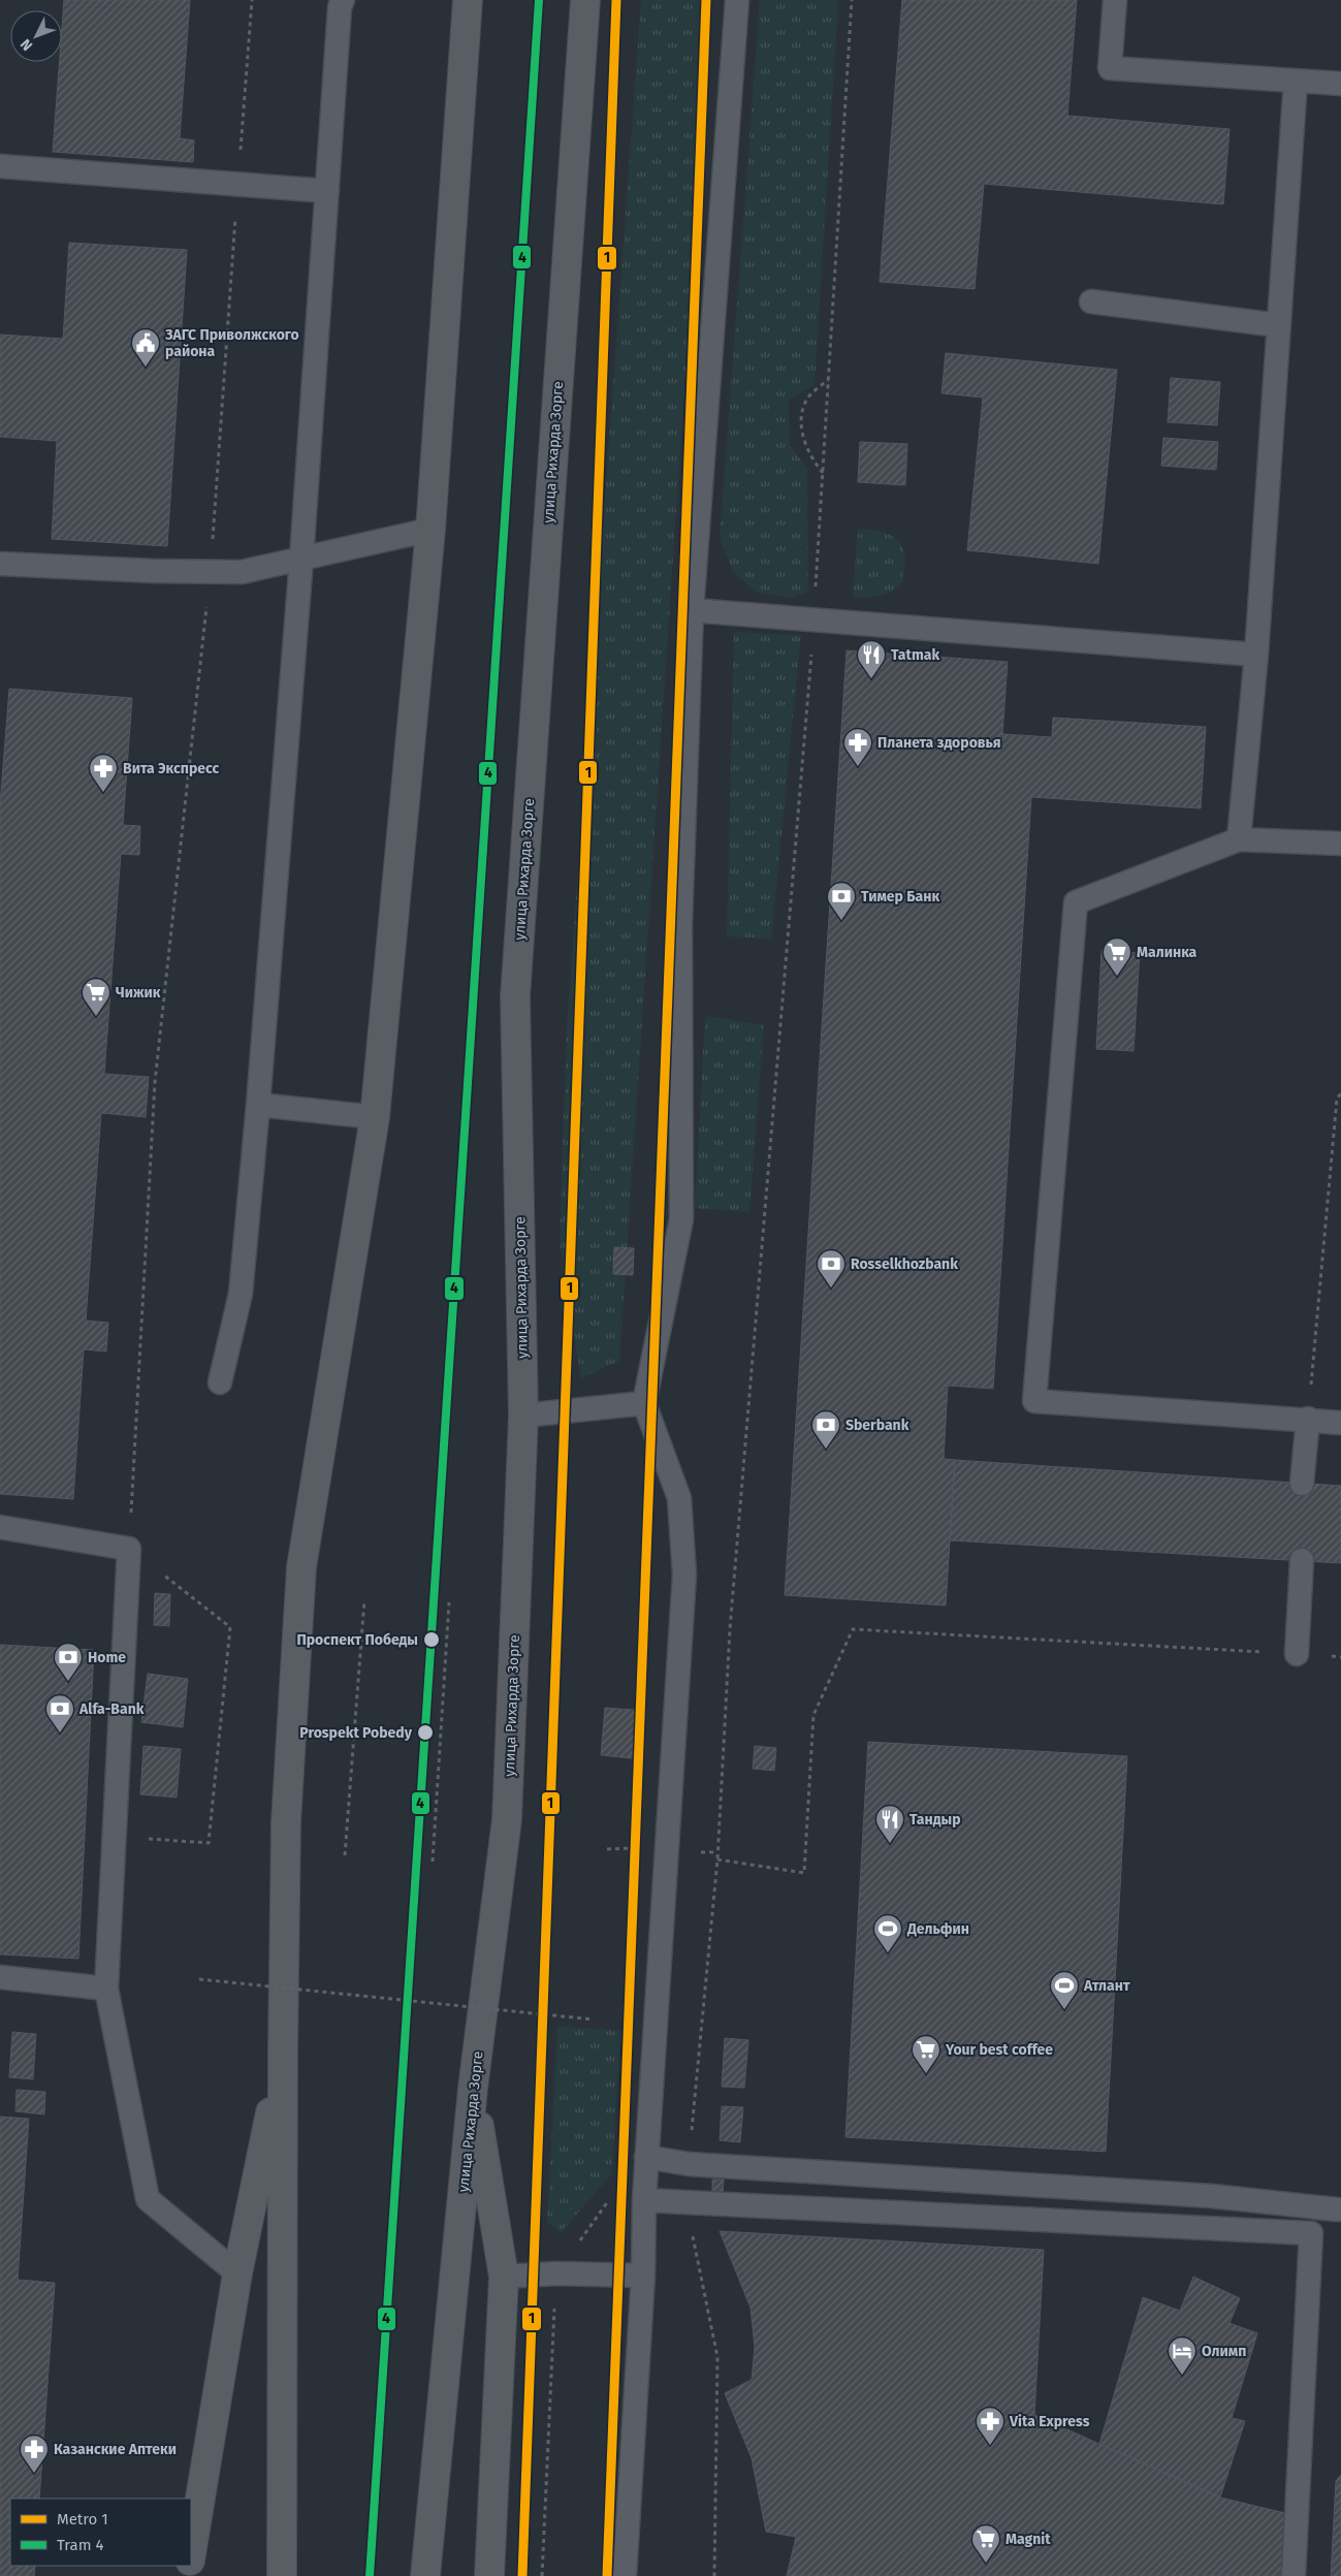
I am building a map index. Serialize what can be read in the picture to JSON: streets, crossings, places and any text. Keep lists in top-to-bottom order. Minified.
{"streets":{"main road":["улица Рихарда Зорге"]},"places":{"public building":["ЗАГС Приволжского района"],"restaurant":["Tatmak","Тандыр"],"pharmacy":["Планета здоровья","Вита Экспресс","Vita Express","Казанские Аптеки"],"bank":["Тимер Банк","Rosselkhozbank","Sberbank","Home","Alfa-Bank"],"supermarket":["Малинка","Чижик","Your best coffee","Magnit"],"other":["Проспект Победы","Prospekt Pobedy"],"sports":["Дельфин","Атлант"],"hotel":["Олимп"]},"lines":["metro line 1","tram line 4"],"legend":["Metro 1","Tram 4"],"north":"bottom left"}
